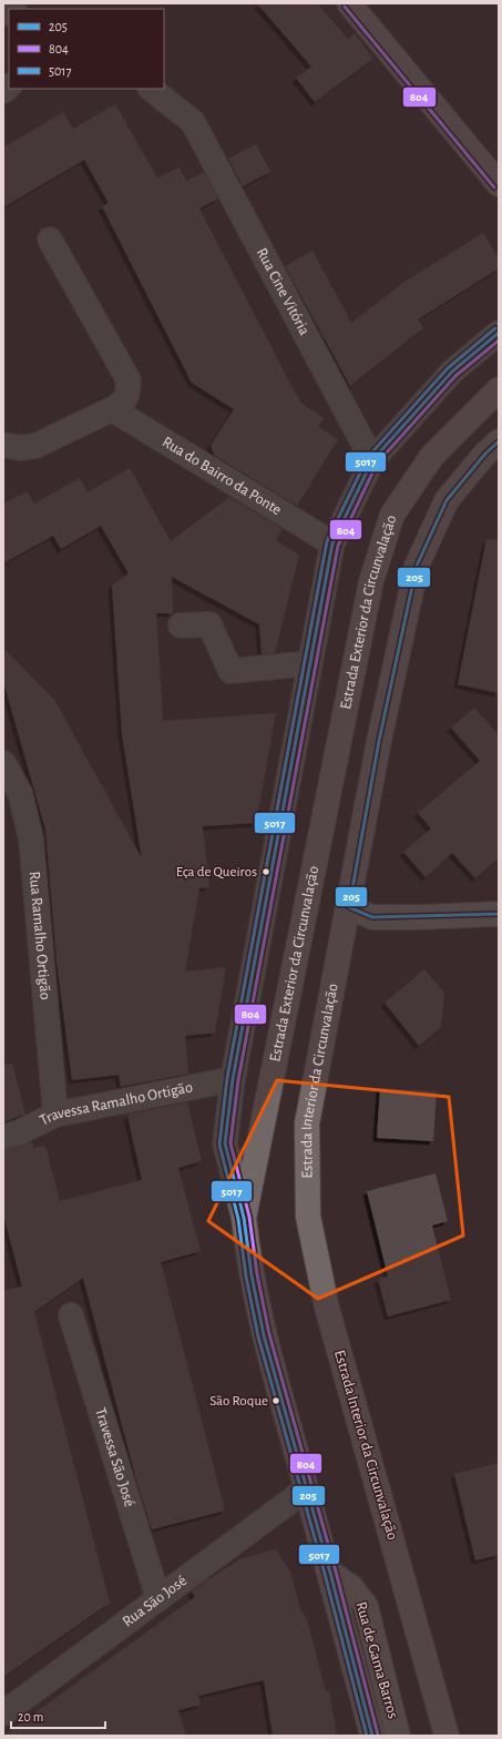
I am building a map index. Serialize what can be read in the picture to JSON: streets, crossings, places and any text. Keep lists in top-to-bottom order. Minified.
{"streets":{"main road":["Estrada Exterior da Circunvalação","Estrada Interior da Circunvalação","Rua de Gama Barros"],"street":["Rua Cine Vitória","Rua do Bairro da Ponte","Rua Ramalho Ortigão","Travessa Ramalho Ortigão","Travessa São José","Rua São José"]},"crossings":[["Estrada Exterior da Circunvalação","Rua São José"],["Estrada Exterior da Circunvalação","Rua de Gama Barros"],["Rua Ramalho Ortigão","Travessa Ramalho Ortigão"],["Travessa São José","Rua São José"]],"places":["Eça de Queiros","São Roque"],"lines":["transit line 804","transit line 5017","transit line 205"],"legend":["205","804","5017"],"scale_bar":"20 m"}
